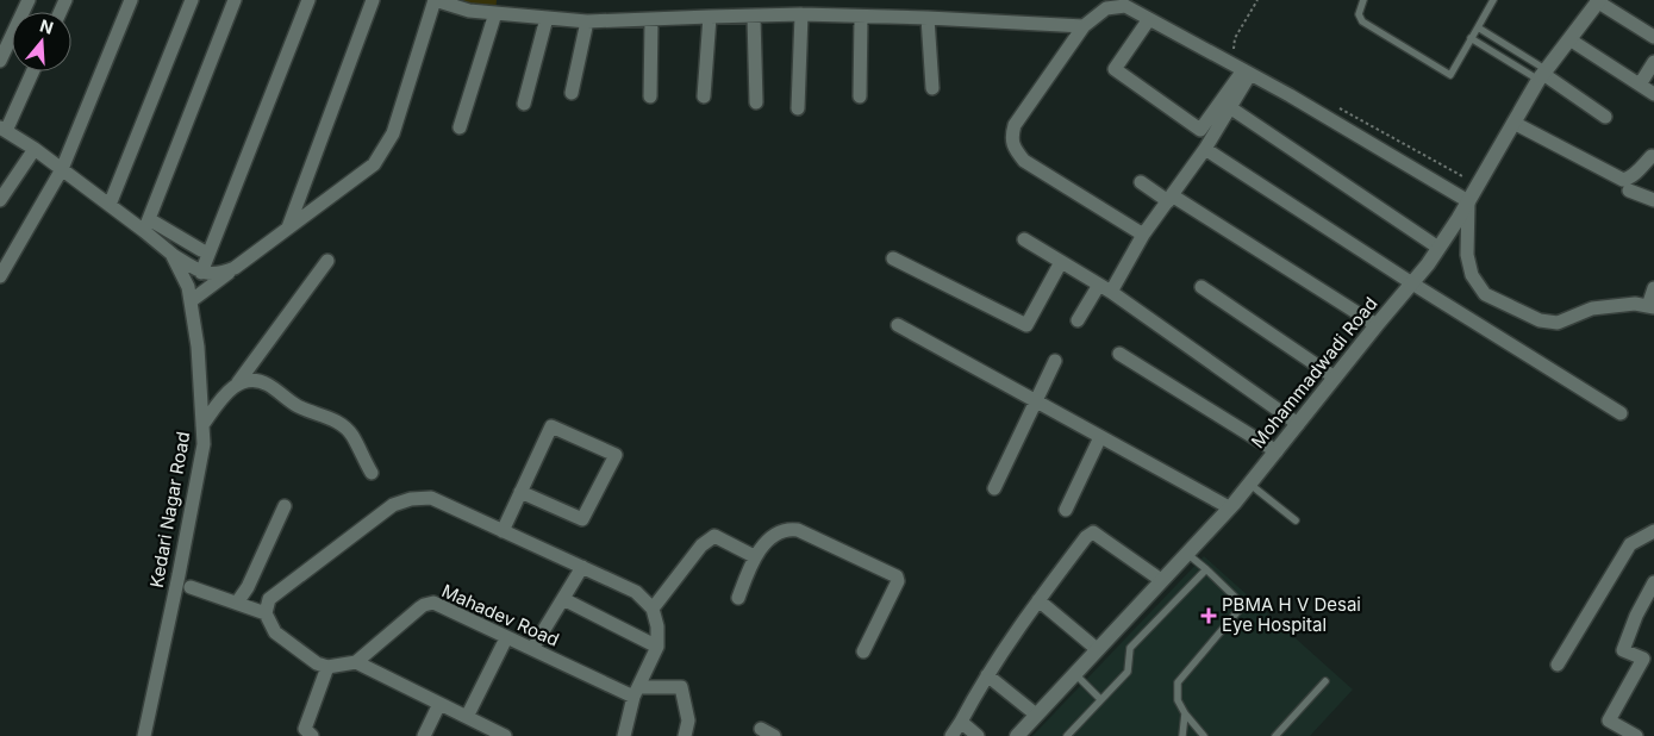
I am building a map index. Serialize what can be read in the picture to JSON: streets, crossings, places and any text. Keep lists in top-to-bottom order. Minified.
{"streets":{"main road":["Mohammadwadi Road"],"street":["Kedari Nagar Road","Mahadev Road"]},"places":{"health":["PBMA H V Desai Eye Hospital"]},"north":"top"}
